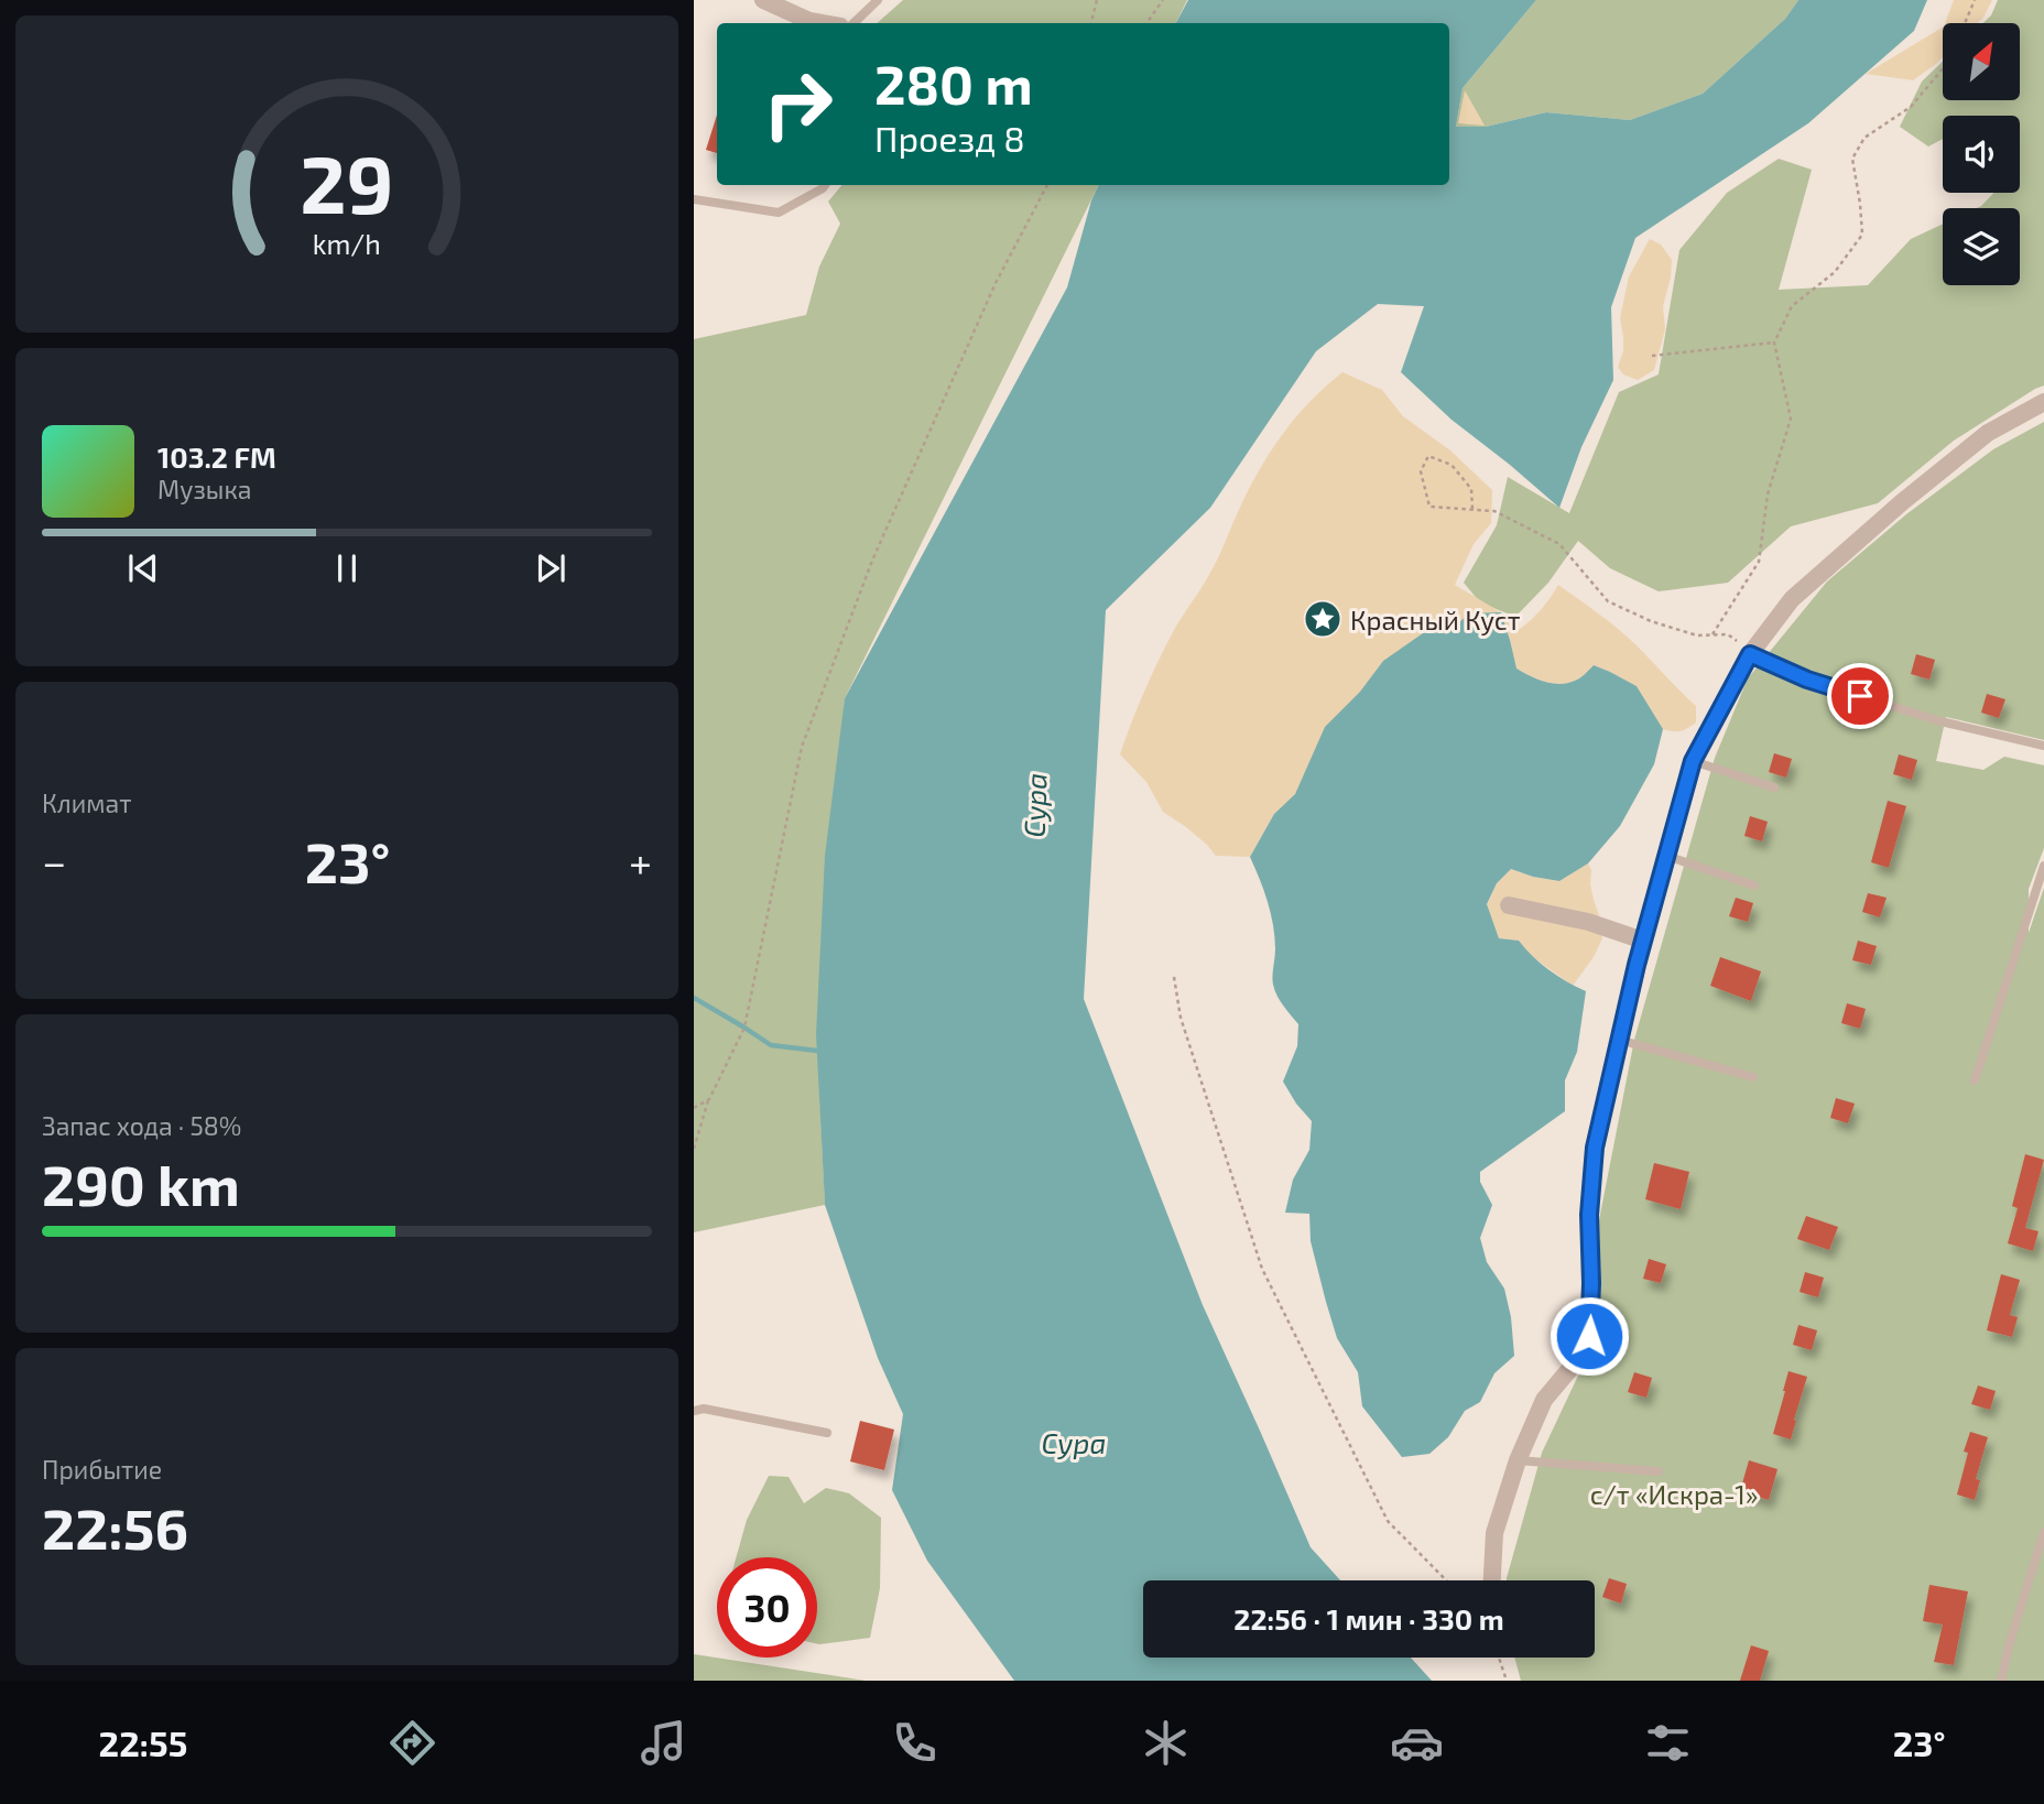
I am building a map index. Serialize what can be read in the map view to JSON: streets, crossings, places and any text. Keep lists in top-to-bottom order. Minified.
{"water":["Сура"],"parks":["с/т «Искра-1»"],"places":{"place":["Красный Куст"]},"north":"top right","page":{"turn":["280 m","Проезд 8"],"song":["103.2 FM","Музыка"],"tile":["Климат",["Запас хода · 58%","290 km"],["Прибытие","22:56"]],"heat":["−","23°","+"],"limit":"30","trip":"22:56 · 1 мин · 330 m","tabs":["22:55","23°"],"gauge":["29","km/h"]}}
